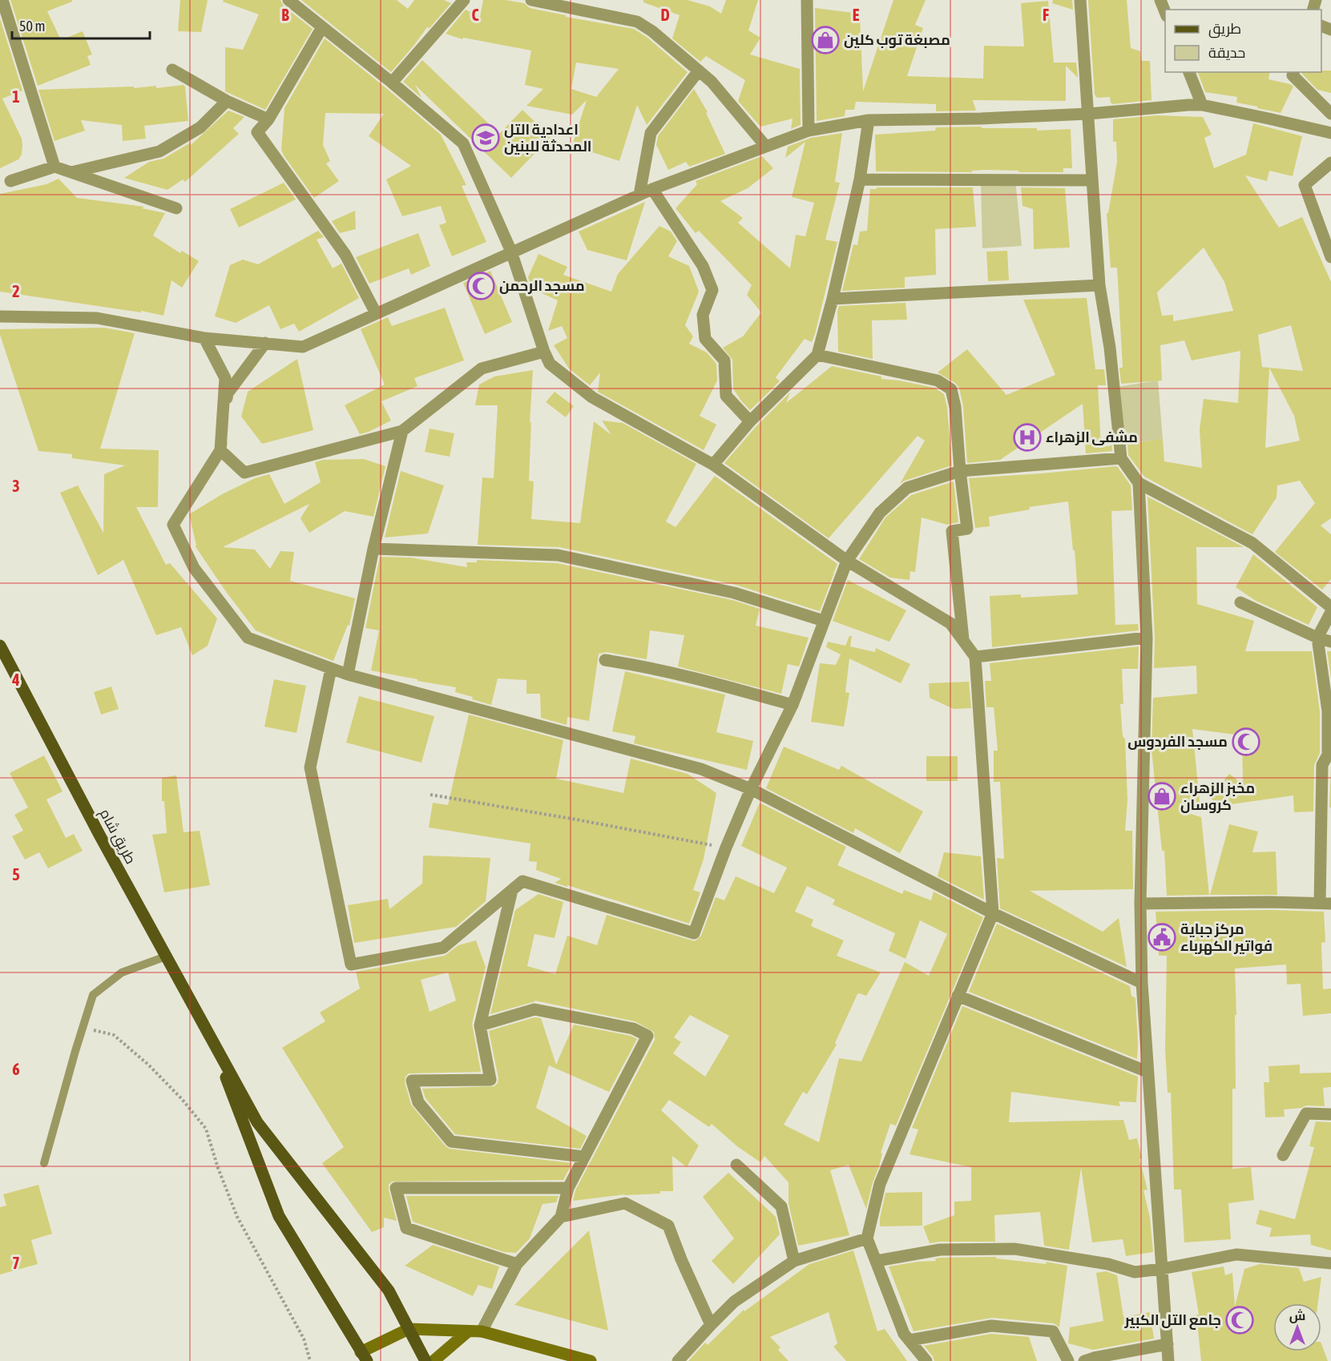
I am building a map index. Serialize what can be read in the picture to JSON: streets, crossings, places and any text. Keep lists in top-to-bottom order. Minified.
{"streets":{"main road":["طريق شام"]},"places":{"shop":["مصبغة توب كلين","مخبز الزهراء كروسان"],"school or university":["اعدادية التل المحدثة للبنين"],"mosque":["مسجد الرحمن","مسجد الفردوس","جامع التل الكبير"],"hospital":["مشفى الزهراء"],"public building":["مركز جباية فواتير الكهرباء"]},"legend":["طريق","حديقة"],"scale_bar":"50 m","north":"top","grid":{"columns":["B","C","D","E","F"],"rows":["1","2","3","4","5","6","7"]}}
